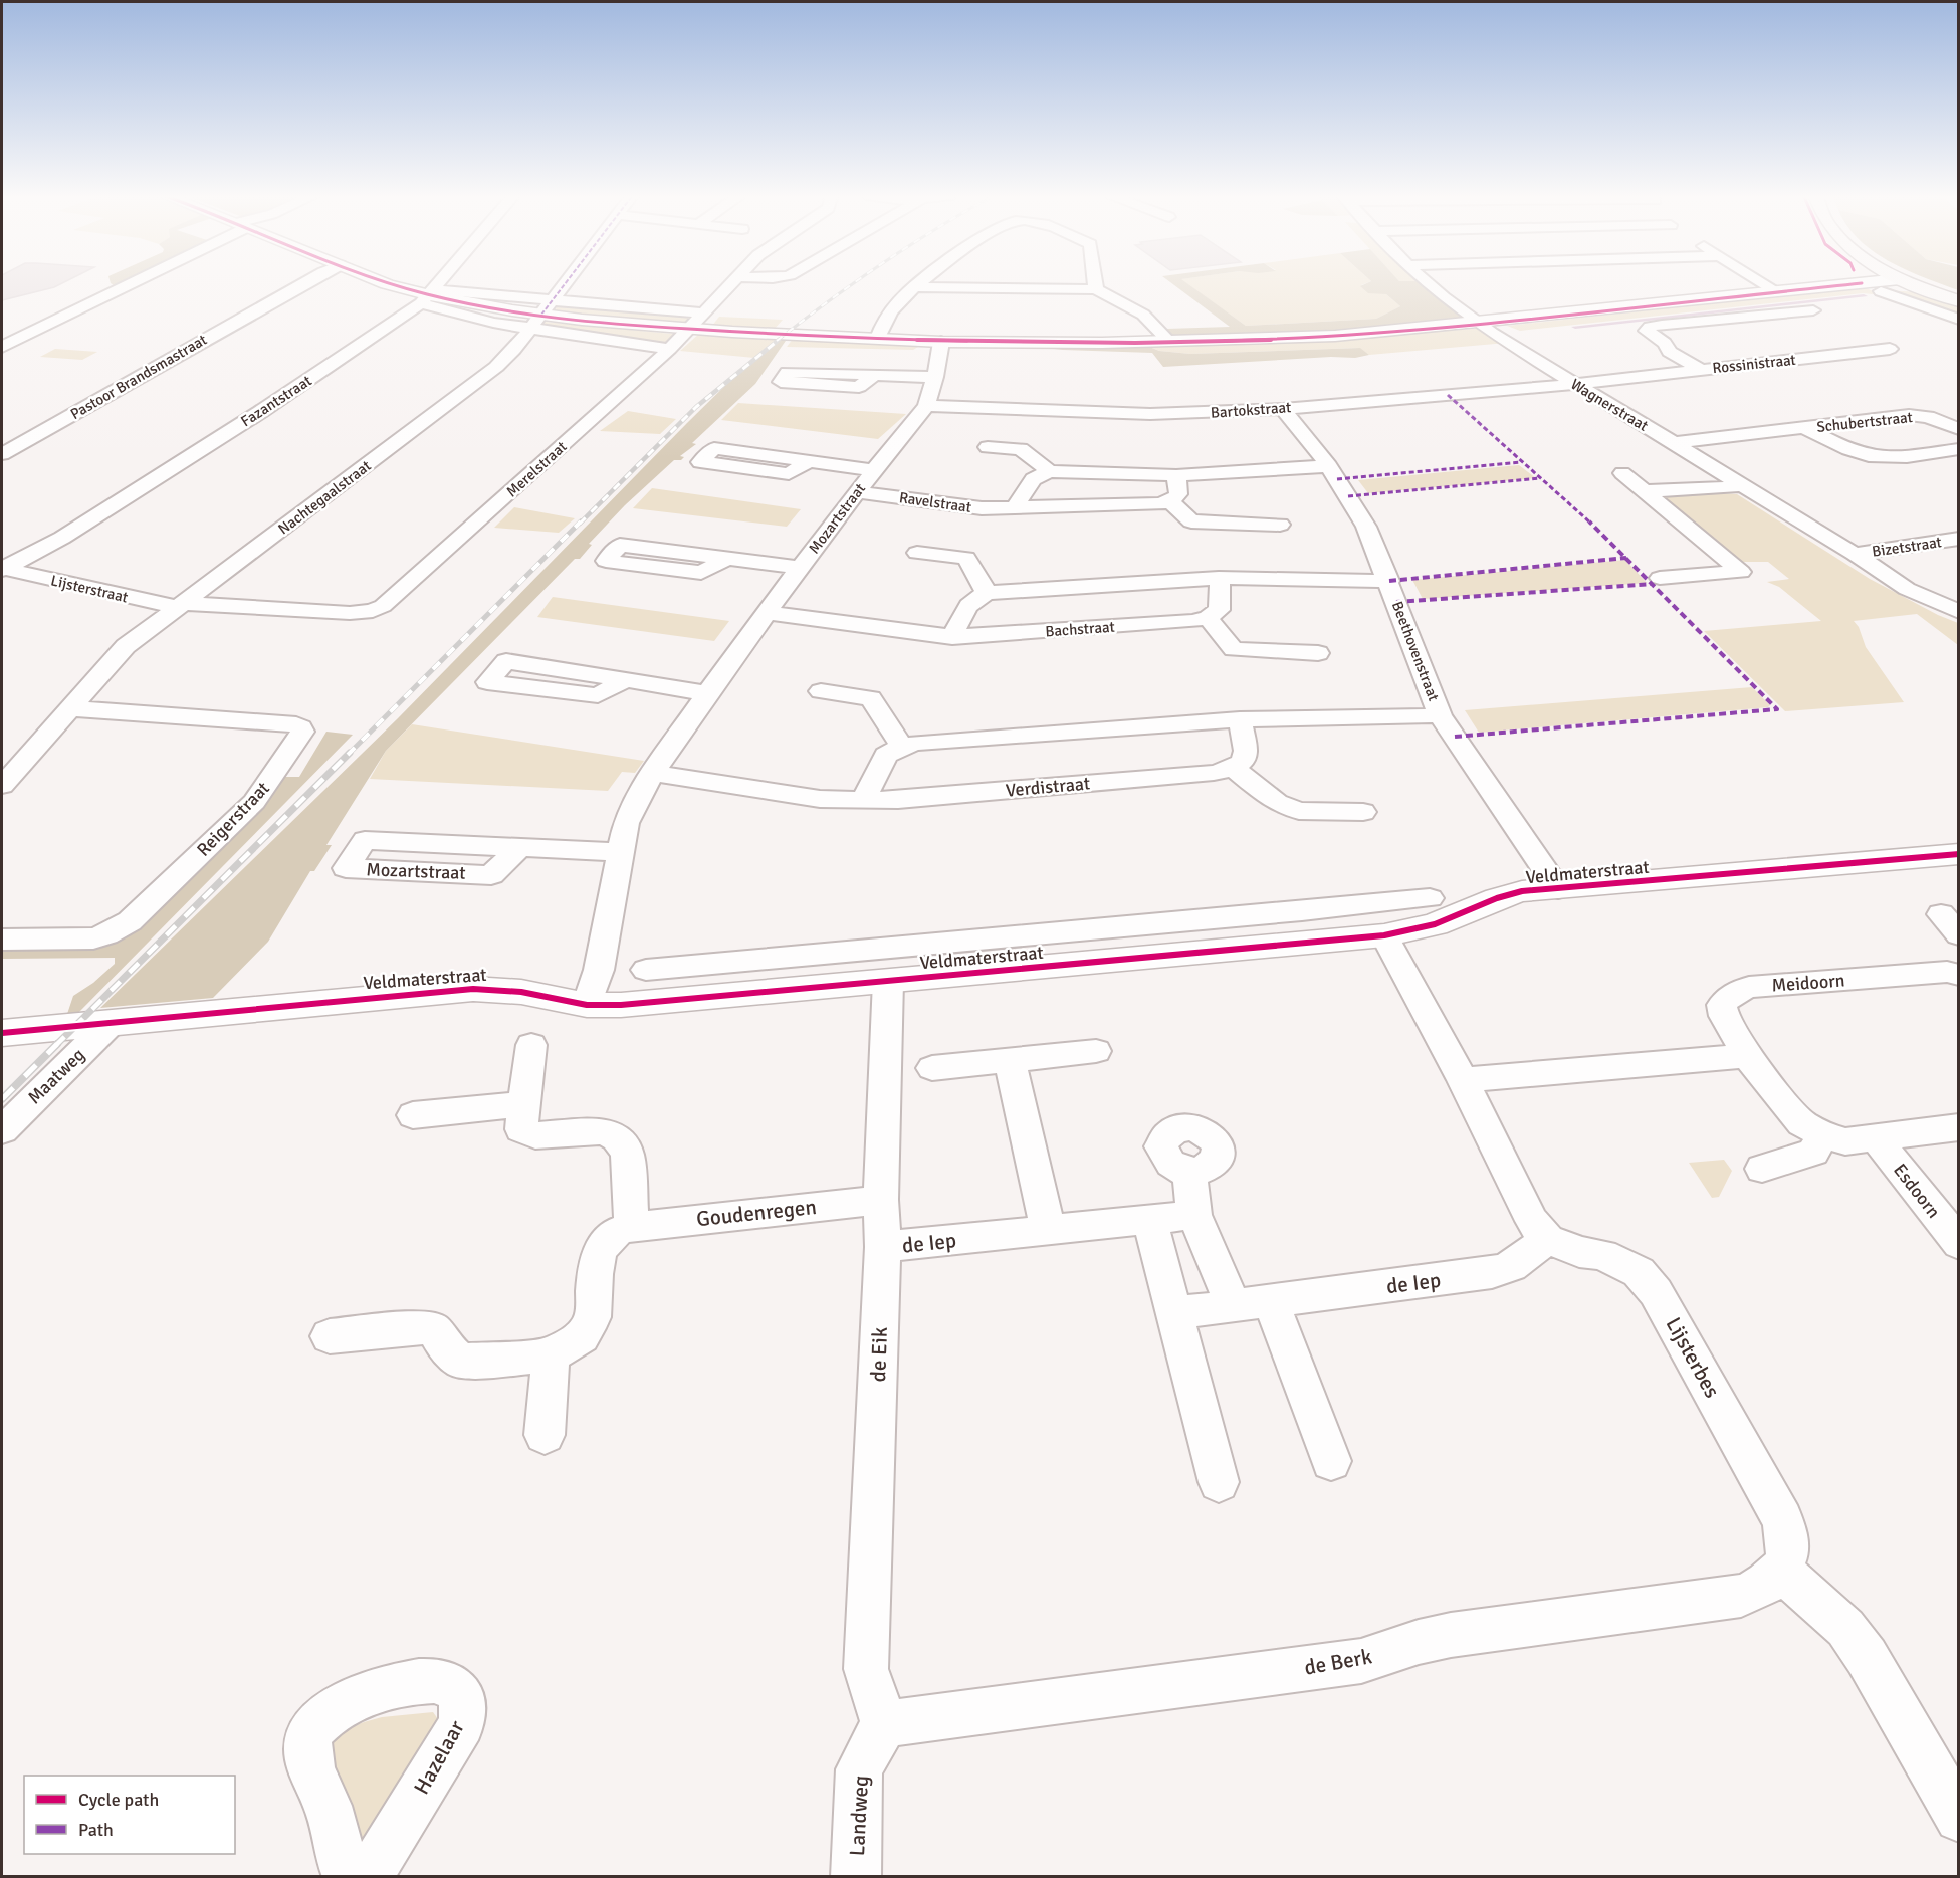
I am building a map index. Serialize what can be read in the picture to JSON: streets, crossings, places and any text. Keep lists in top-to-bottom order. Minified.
{"streets":{"street":["Rossinistraat","Pastoor Brandsmastraat","Fazantstraat","Wagnerstraat","Bartokstraat","Schubertstraat","Merelstraat","Nachtegaalstraat","Ravelstraat","Mozartstraat","Bizetstraat","Lijsterstraat","Bachstraat","Beethovenstraat","Verdistraat","Reigerstraat","Veldmaterstraat","Meidoorn","Maatweg","Esdoorn","Goudenregen","de Iep","de Eik","Lijsterbes","de Berk","Hazelaar","Landweg"]},"crossings":[["Rossinistraat","Wagnerstraat"],["Rossinistraat","Bartokstraat"],["Fazantstraat","Lijsterstraat"],["Wagnerstraat","Bartokstraat"],["Wagnerstraat","Schubertstraat"],["Wagnerstraat","Bizetstraat"],["Bartokstraat","Mozartstraat"],["Bartokstraat","Beethovenstraat"],["Merelstraat","Nachtegaalstraat"],["Merelstraat","Lijsterstraat"],["Nachtegaalstraat","Lijsterstraat"],["Nachtegaalstraat","Reigerstraat"],["Ravelstraat","Mozartstraat"],["Mozartstraat","Bachstraat"],["Mozartstraat","Verdistraat"],["Mozartstraat","Veldmaterstraat"],["Beethovenstraat","Veldmaterstraat"],["Veldmaterstraat","Maatweg"],["Veldmaterstraat","de Eik"],["Veldmaterstraat","Lijsterbes"],["Meidoorn","Esdoorn"],["Goudenregen","de Eik"],["de Iep","de Eik"],["de Iep","Lijsterbes"],["de Eik","de Berk"],["de Eik","Landweg"],["Lijsterbes","de Berk"],["de Berk","Landweg"]],"legend":["Cycle path","Path"]}
